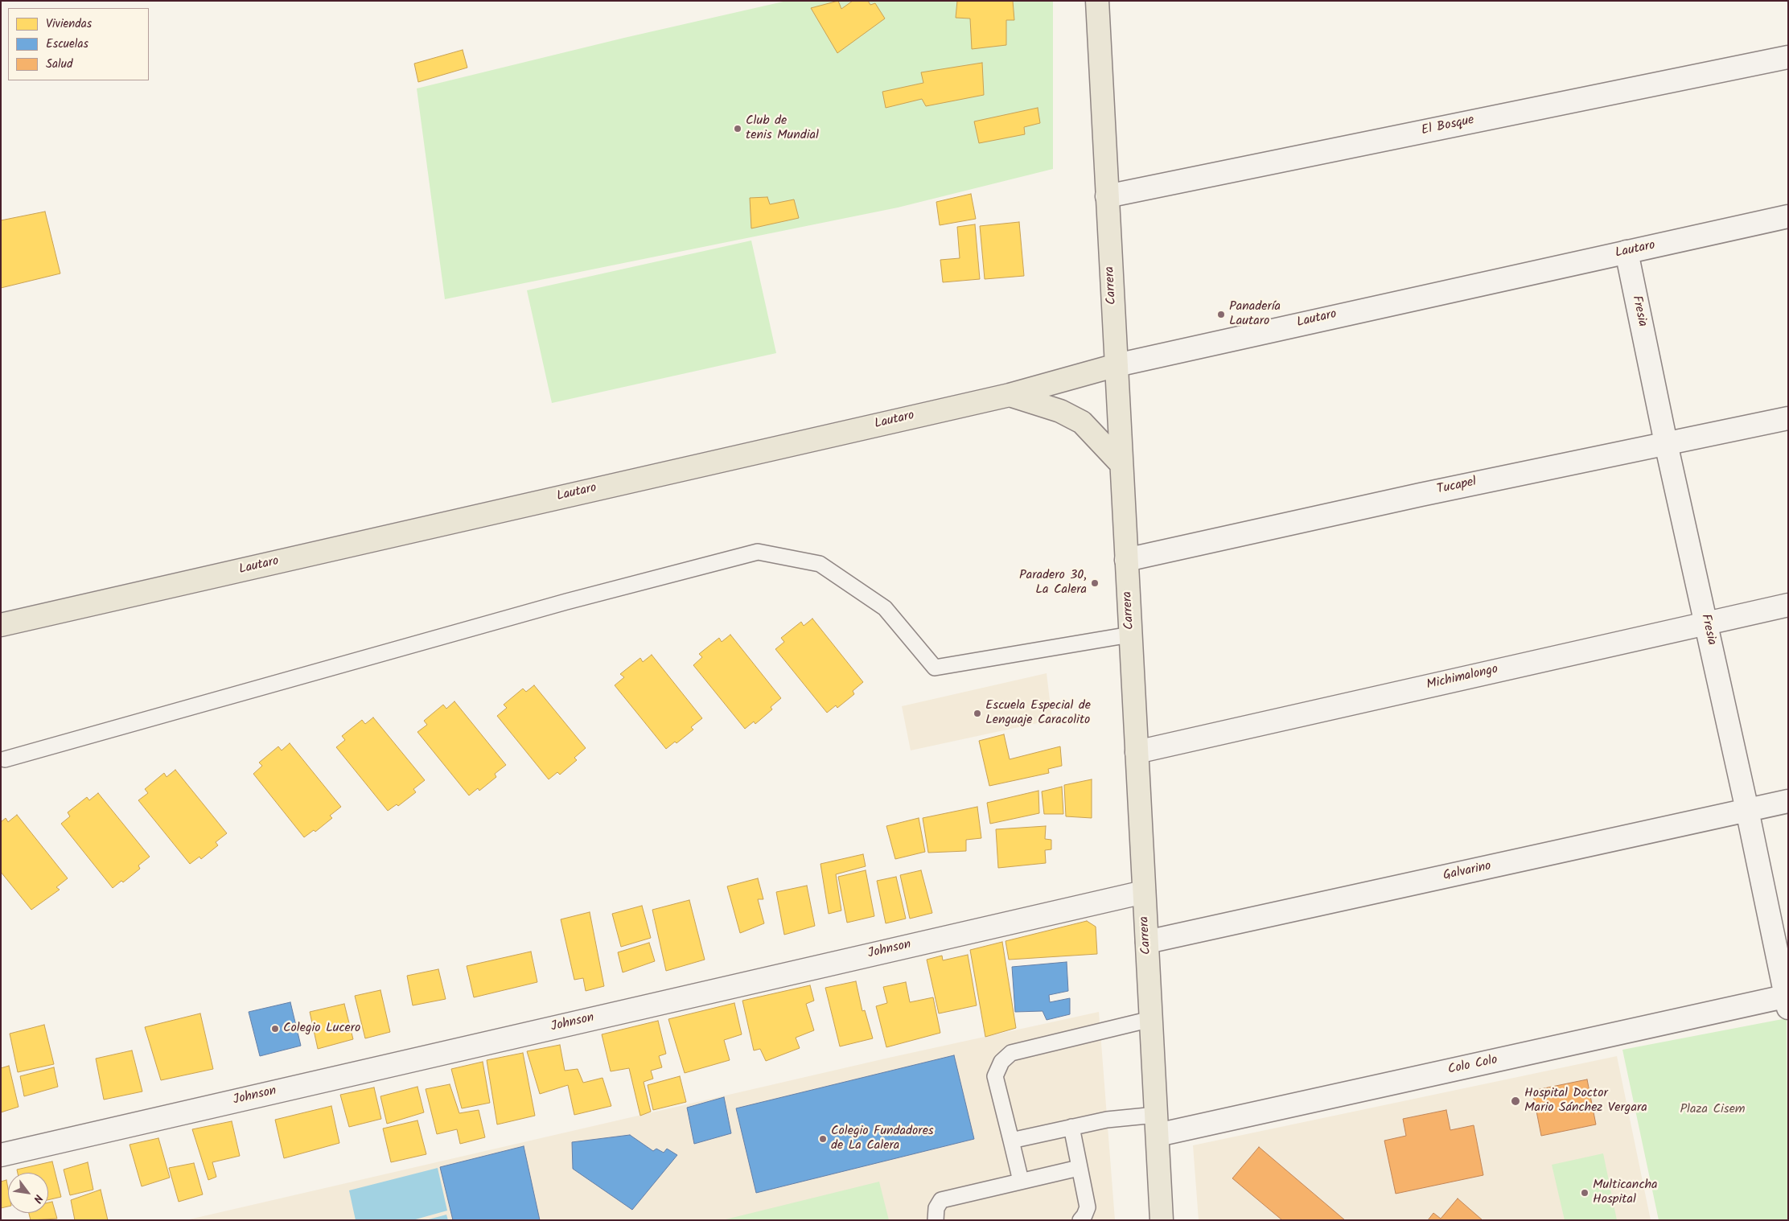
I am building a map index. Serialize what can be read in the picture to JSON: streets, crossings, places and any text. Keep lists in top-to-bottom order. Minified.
{"streets":{"main road":["Lautaro","Carrera"],"street":["El Bosque","Fresia","Tucapel","Michimalongo","Galvarino","Johnson","Colo Colo"]},"crossings":[["El Bosque","Carrera"],["Lautaro","Carrera"],["Lautaro","Fresia"],["Carrera","Tucapel"],["Carrera","Michimalongo"],["Carrera","Galvarino"],["Carrera","Johnson"],["Carrera","Colo Colo"],["Fresia","Tucapel"],["Fresia","Michimalongo"],["Fresia","Galvarino"],["Fresia","Colo Colo"]],"parks":["Plaza Cisem"],"places":["Club de tenis Mundial","Panadería Lautaro","Paradero 30, La Calera","Escuela Especial de Lenguaje Caracolito","Colegio Lucero","Hospital Doctor Mario Sánchez Vergara","Colegio Fundadores de La Calera","Multicancha Hospital"],"legend":["Viviendas","Escuelas","Salud"],"north":"bottom right"}
